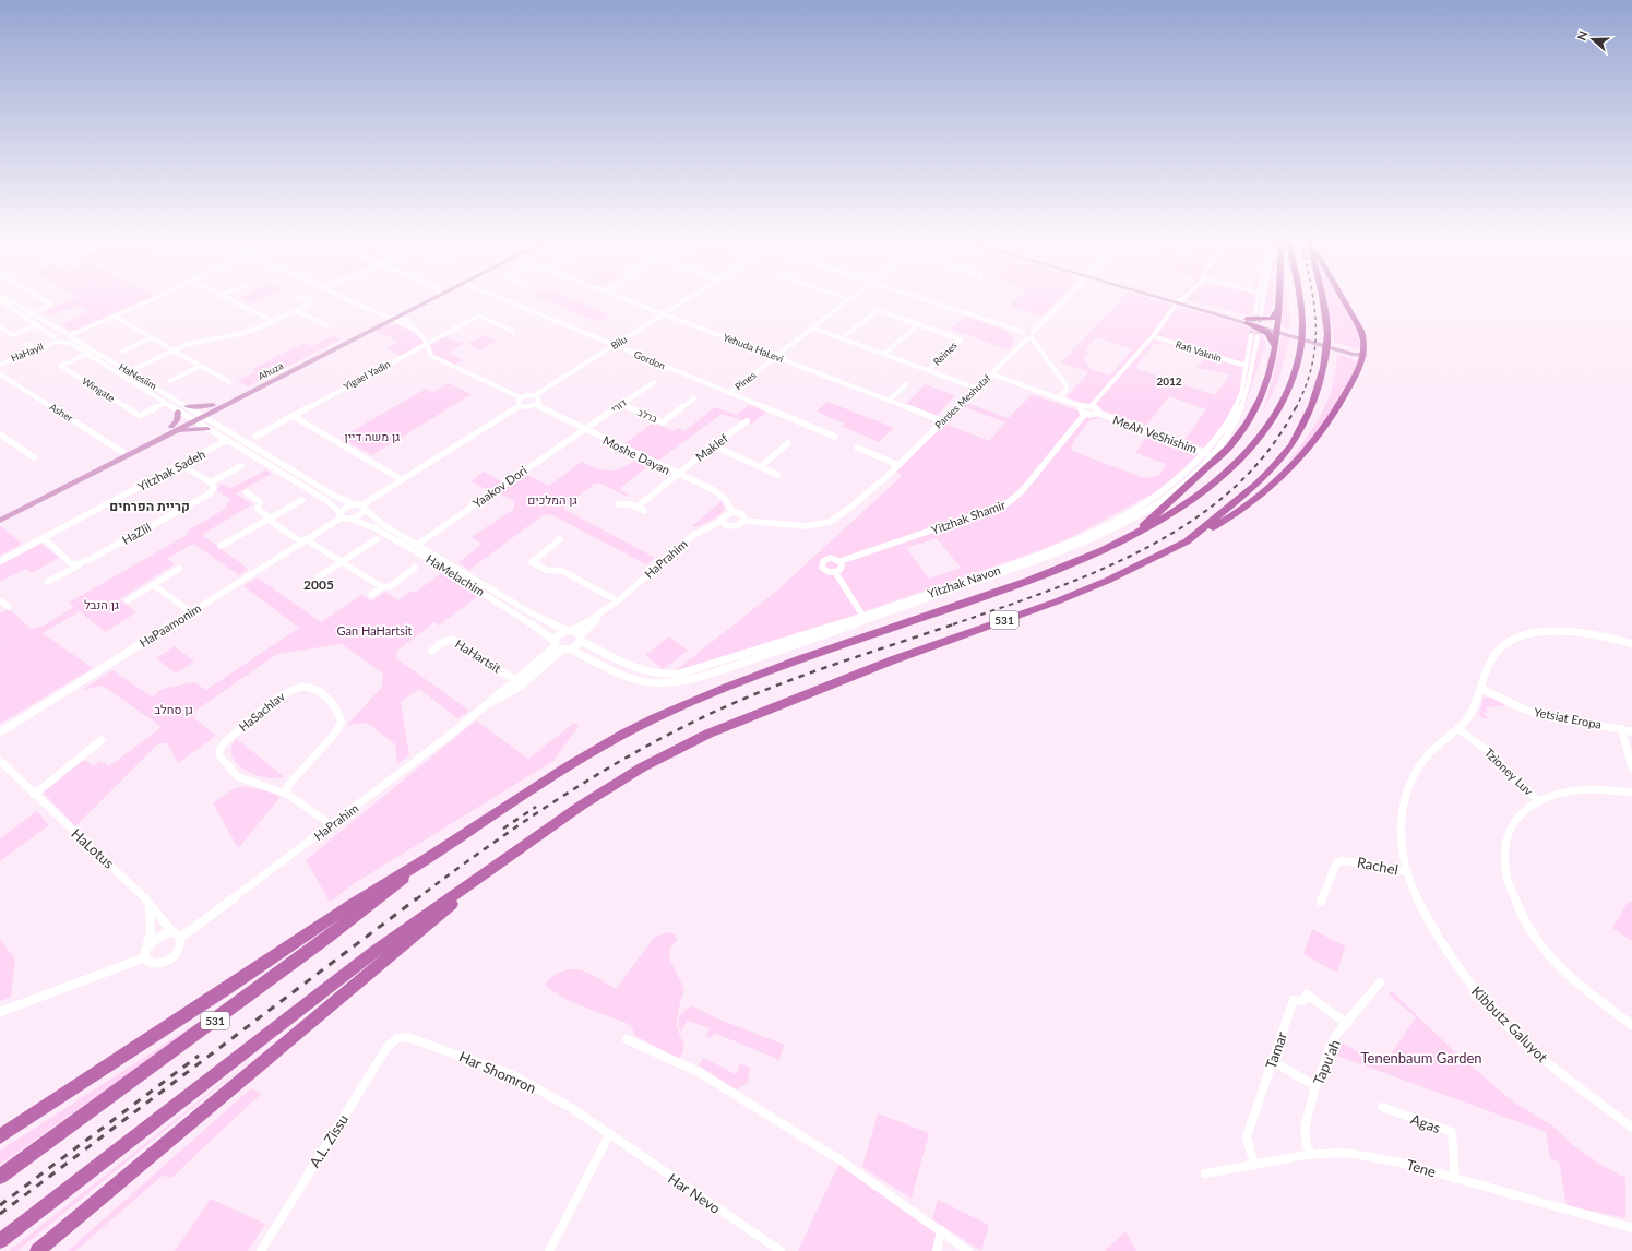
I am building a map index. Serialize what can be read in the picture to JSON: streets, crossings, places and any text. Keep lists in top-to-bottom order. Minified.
{"streets":{"highway":["531"],"main road":["Ahuza"],"street":["Bilu","Yehuda HaLevi","Rafi Vaknin","HaHayil","Reines","Gordon","Yigael Yadin","HaNesiim","Pines","Wingate","Pardes Meshutaf","דורי","Asher","ברלב","MeAh VeShishim","Maklef","Moshe Dayan","Yitzhak Sadeh","Yaakov Dori","Yitzhak Shamir","HaZlil","HaPrahim","HaMelachim","Yitzhak Navon","HaPaamonim","HaHartsit","HaSachlav","Yetsiat Eropa","Tzioney Luv","HaLotus","Rachel","Kibbutz Galuyot","Tamar","Tapu'ah","Har Shomron","Agas","A.L. Zissu","Tene","Har Nevo"]},"crossings":[["Bilu","Yehuda HaLevi"],["Bilu","Gordon"],["Yehuda HaLevi","Pines"],["Yehuda HaLevi","Pardes Meshutaf"],["Rafi Vaknin","Yitzhak Navon"],["HaHayil","HaNesiim"],["Gordon","Pines"],["Ahuza","HaNesiim"],["Ahuza","Asher"],["Ahuza","HaMelachim"],["HaNesiim","Wingate"],["HaNesiim","HaMelachim"],["Pardes Meshutaf","Moshe Dayan"],["Pardes Meshutaf","HaPrahim"],["דורי","ברלב"],["דורי","Moshe Dayan"],["דורי","Yaakov Dori"],["MeAh VeShishim","Yitzhak Navon"],["Maklef","Moshe Dayan"],["Moshe Dayan","Yaakov Dori"],["Moshe Dayan","HaPrahim"],["Yaakov Dori","HaMelachim"],["HaPrahim","HaMelachim"],["HaPrahim","Yitzhak Navon"],["HaPrahim","HaHartsit"],["HaPrahim","HaSachlav"],["HaPrahim","HaLotus"],["HaMelachim","Yitzhak Navon"],["HaMelachim","HaPaamonim"],["Yetsiat Eropa","Kibbutz Galuyot"],["Tzioney Luv","Kibbutz Galuyot"],["Rachel","Kibbutz Galuyot"],["Tamar","Tapu'ah"],["Tamar","Tene"],["Tapu'ah","Tene"],["Har Shomron","A.L. Zissu"],["Har Shomron","Har Nevo"],["Agas","Tene"]],"districts":["2012","קריית הפרחים","2005"],"parks":["גן משה דיין","גן המלכים","גן הנבל","Gan HaHartsit","גן סחלב","Tenenbaum Garden"],"north":"left"}
